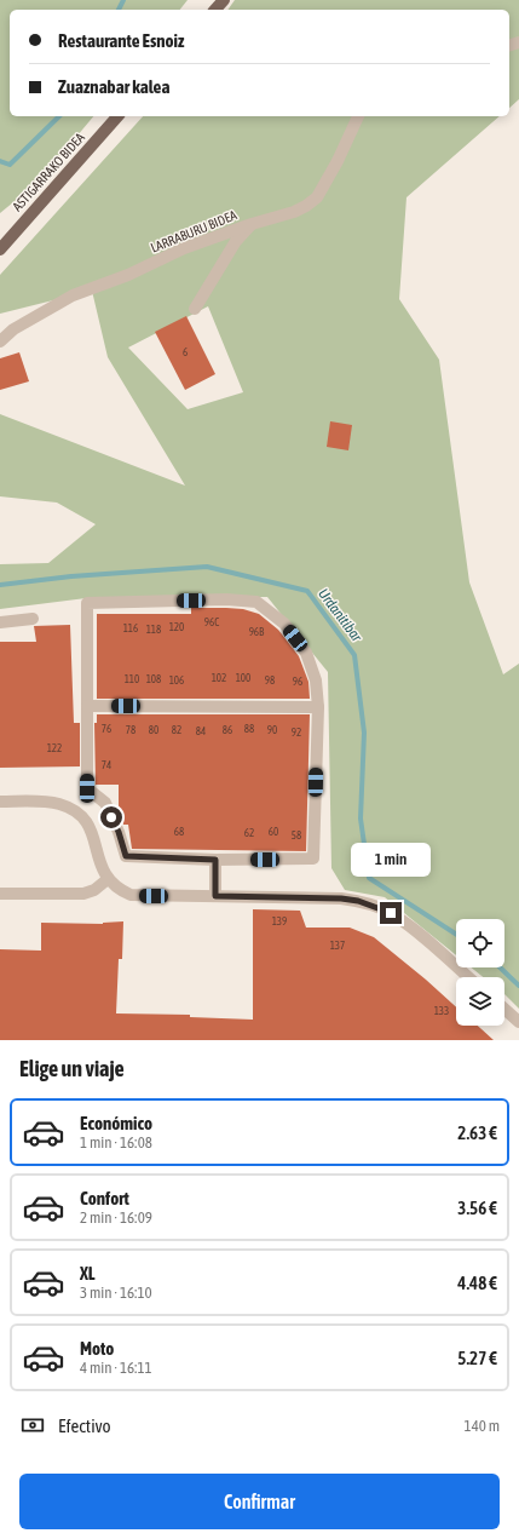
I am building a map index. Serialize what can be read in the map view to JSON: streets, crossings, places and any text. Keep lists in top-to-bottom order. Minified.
{"streets":{"main road":["ASTIGARRAKO BIDEA"],"street":["LARRABURU BIDEA"]},"water":["Urdanitibar"],"house_numbers":["6","96C","120","116","118","96B","102","100","110","108","106","98","96","76","88","78","80","82","86","90","84","92","122","74","68","60","62","58","139","137","133"],"page":{"banner":["Restaurante Esnoiz","Zuaznabar kalea"],"bubble":"1 min","heading":"Elige un viaje","list":[{"name":"Económico","note":"1 min · 16:08","value":"2.63 €"},{"name":"Confort","note":"2 min · 16:09","value":"3.56 €"},{"name":"XL","note":"3 min · 16:10","value":"4.48 €"},{"name":"Moto","note":"4 min · 16:11","value":"5.27 €"}],"pay":["Efectivo","140 m"],"buttons":"Confirmar"}}
